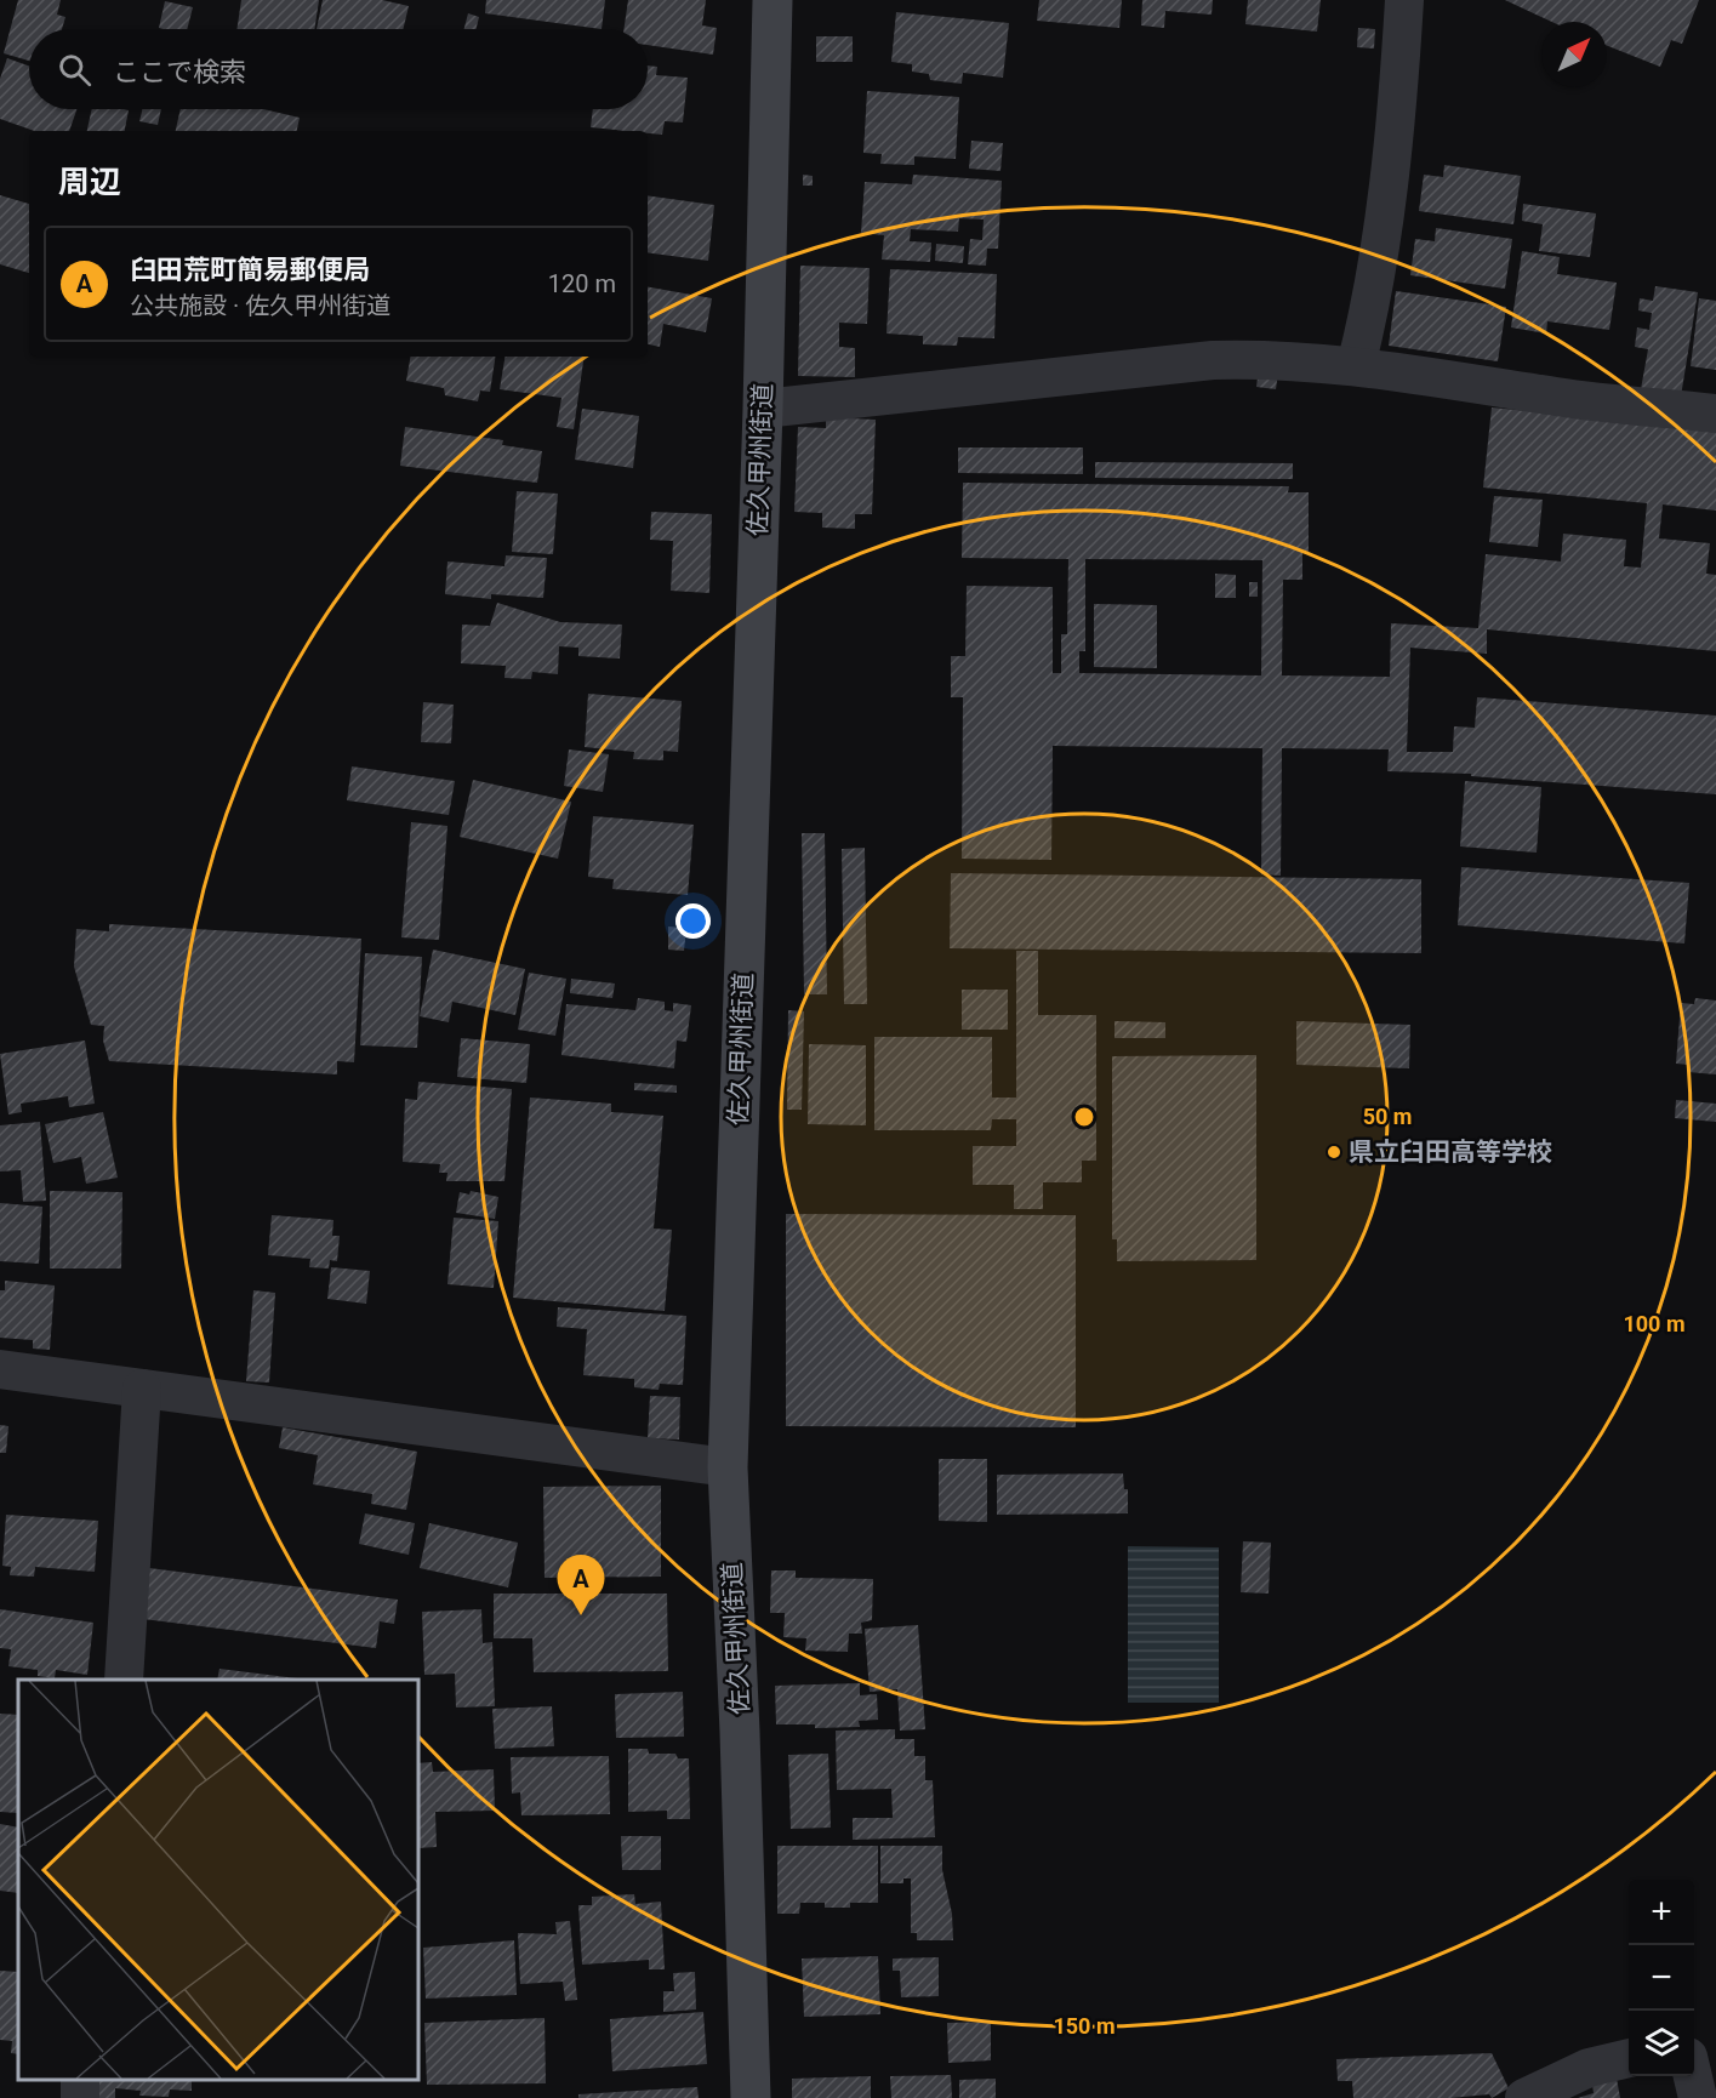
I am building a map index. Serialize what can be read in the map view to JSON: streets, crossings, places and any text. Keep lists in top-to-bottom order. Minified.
{"streets":{"street":["佐久甲州街道"]},"places":["県立臼田高等学校"],"north":"top right","page":{"search":"ここで検索","heading":"周辺","list":[{"mark":"A","name":"臼田荒町簡易郵便局","note":"公共施設 · 佐久甲州街道","value":"120 m"}],"pins":"A","map_buttons":["+","−"]},"rings":["50 m","100 m","150 m"]}
